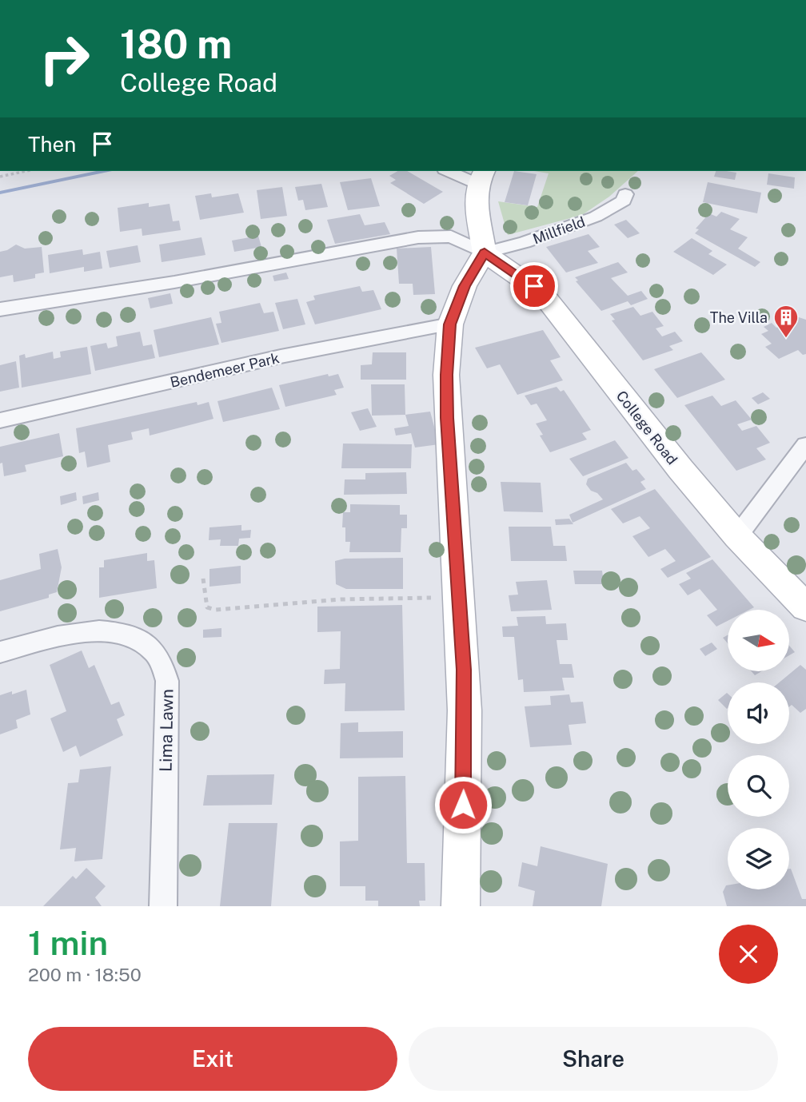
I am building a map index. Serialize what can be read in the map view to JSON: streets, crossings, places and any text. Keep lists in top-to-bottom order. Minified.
{"streets":{"main road":["College Road"],"street":["Millfield","Bendemeer Park","Lima Lawn"]},"crossings":[["Millfield","College Road"]],"places":{"building":["The Villa"]},"north":"right","page":{"turn":["180 m","College Road"],"then":"Then","heading":["1 min","200 m · 18:50"],"buttons":["Exit","Share"]}}
